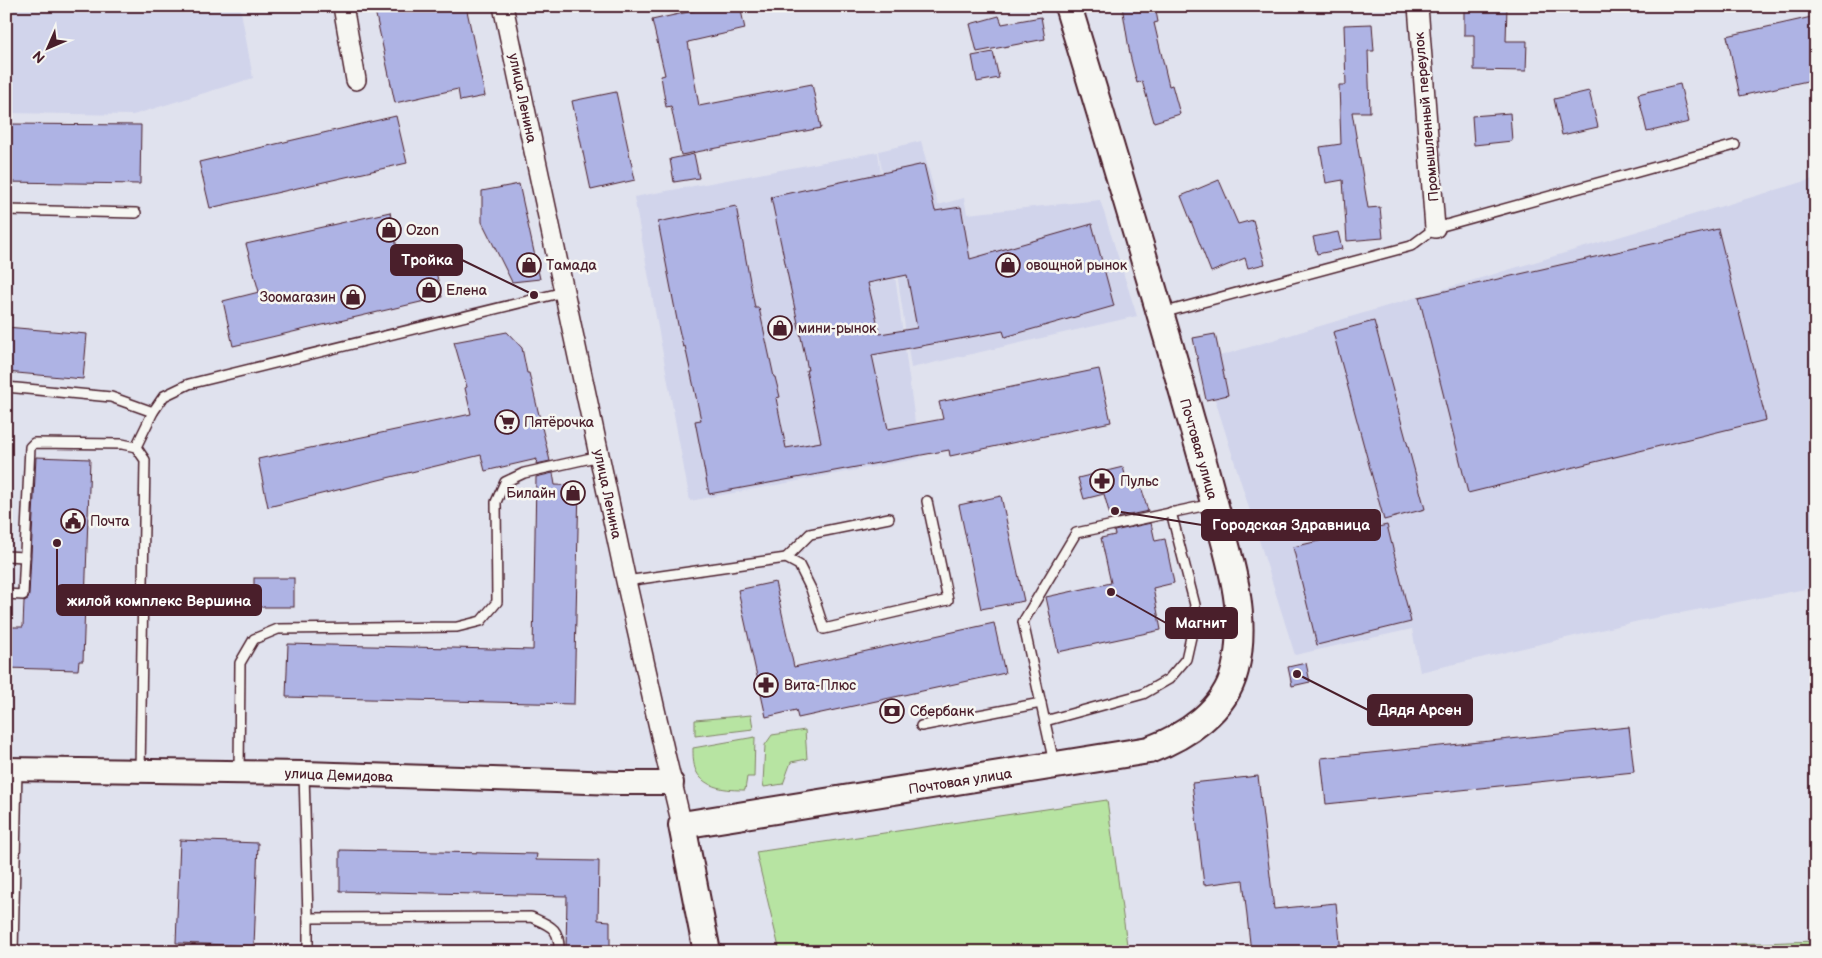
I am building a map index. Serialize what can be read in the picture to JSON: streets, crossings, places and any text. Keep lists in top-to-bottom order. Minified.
{"streets":{"main road":["улица Ленина","Почтовая улица"],"street":["Промышленный переулок","улица Демидова"]},"crossings":[["улица Ленина","Почтовая улица"],["улица Ленина","улица Демидова"]],"places":{"shop":["Ozon","Тамада","овощной рынок","Елена","Зоомагазин","мини-рынок","Билайн"],"other":["Тройка","Городская Здравница","жилой комплекс Вершина","Магнит","Дядя Арсен"],"supermarket":["Пятёрочка"],"pharmacy":["Пульс","Вита-Плюс"],"public building":["Почта"],"bank":["Сбербанк"]},"north":"bottom left"}
